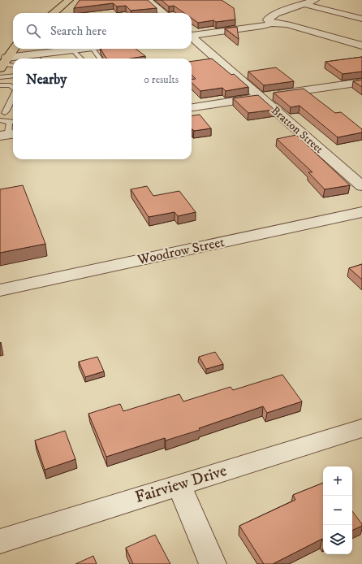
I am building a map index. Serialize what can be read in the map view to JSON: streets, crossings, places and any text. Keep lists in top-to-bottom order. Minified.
{"streets":{"street":["Bratton Street","Woodrow Street","Fairview Drive"]},"page":{"search":"Search here","heading":["Nearby","0 results"],"map_buttons":["+","−"]}}
